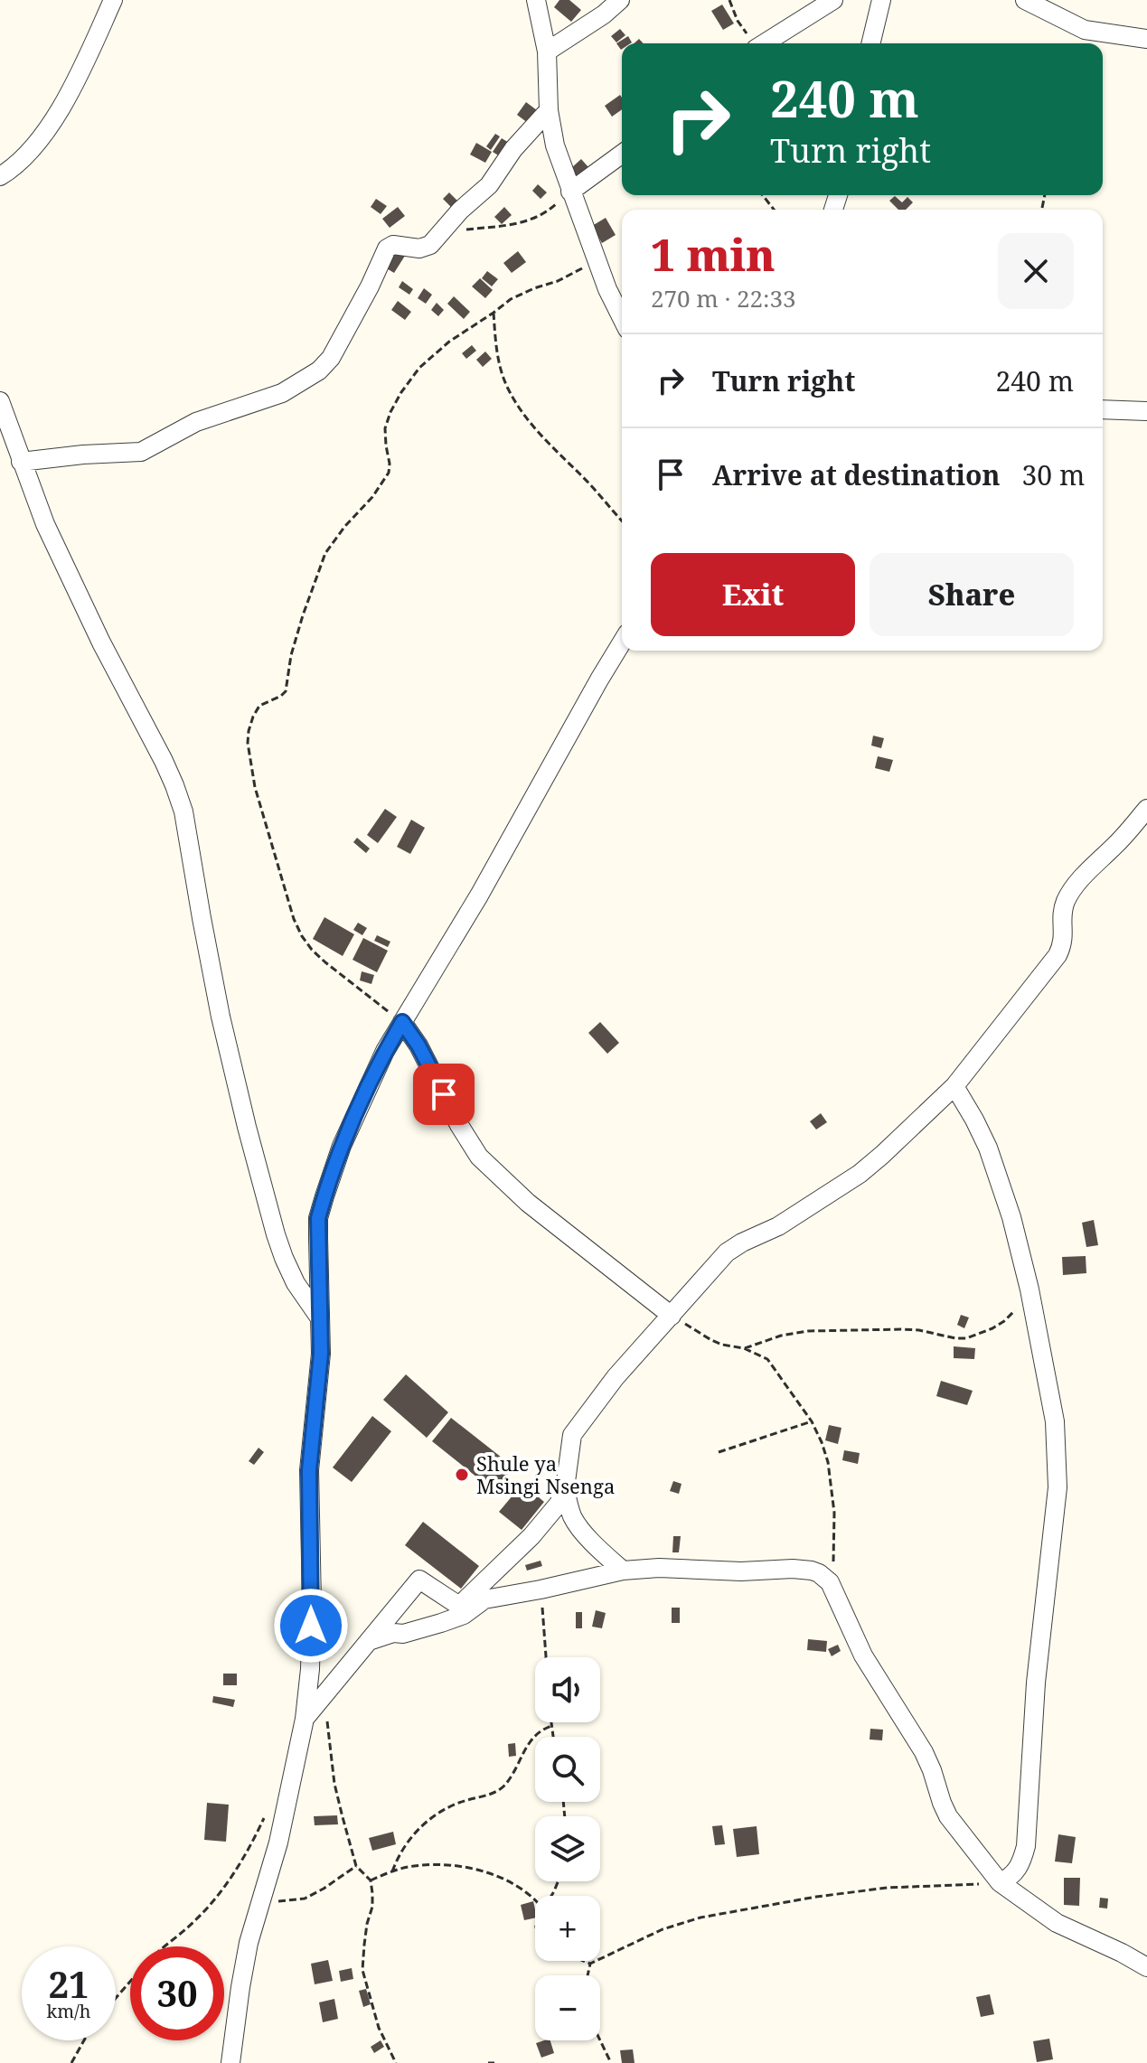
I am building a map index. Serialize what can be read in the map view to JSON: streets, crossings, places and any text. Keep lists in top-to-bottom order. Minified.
{"places":["Shule ya Msingi Nsenga"],"page":{"turn":["240 m","Turn right"],"heading":["1 min","270 m · 22:33"],"list":[{"name":"Turn right","value":"240 m"},{"name":"Arrive at destination","value":"30 m"}],"buttons":["Exit","Share"],"map_buttons":["+","−"],"speed":"21 km/h","limit":"30"}}
